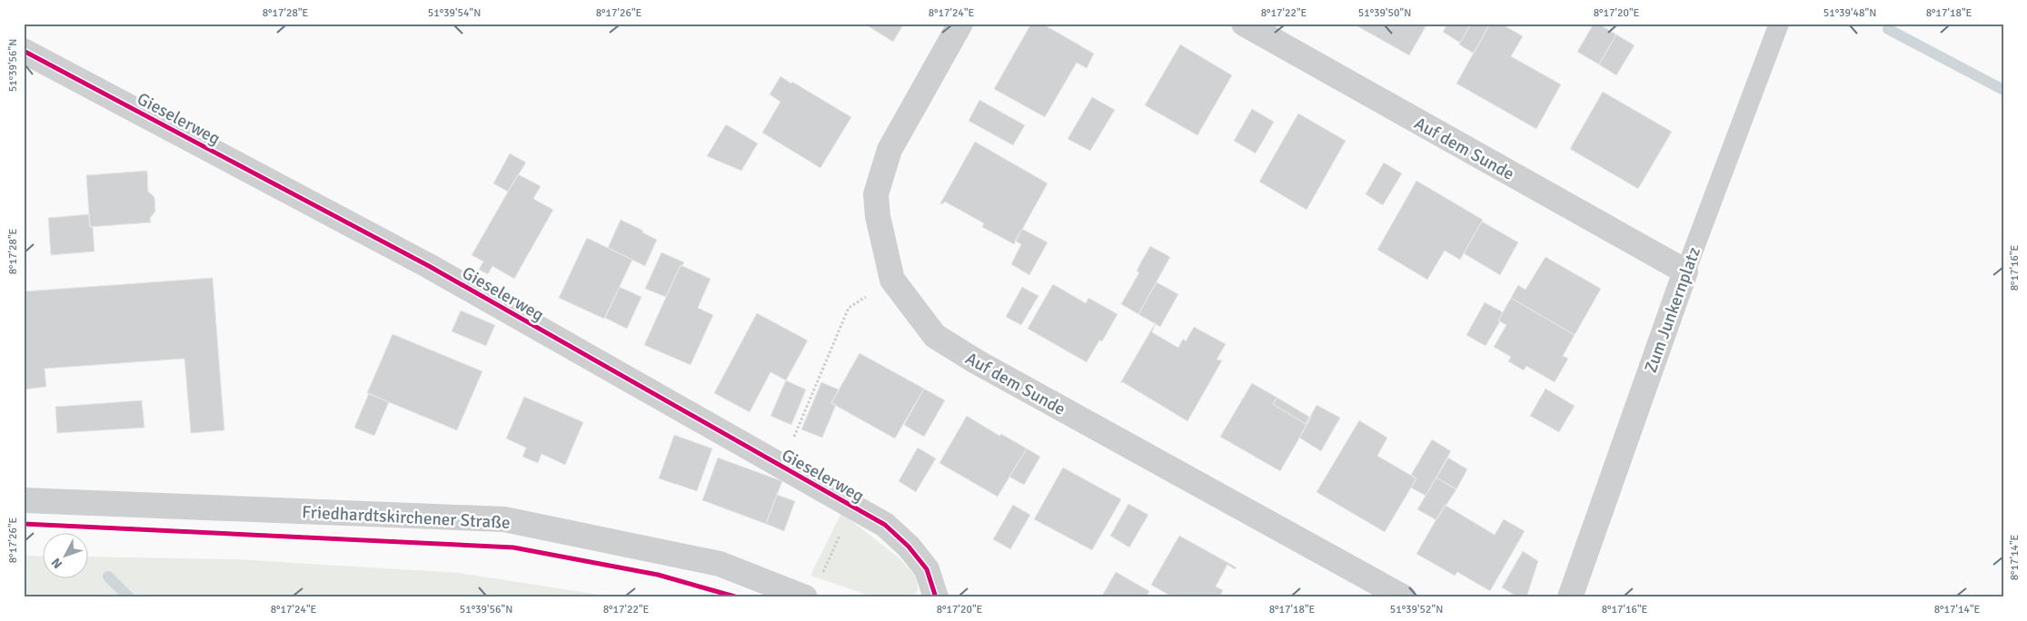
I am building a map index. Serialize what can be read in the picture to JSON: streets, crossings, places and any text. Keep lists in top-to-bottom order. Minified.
{"streets":{"street":["Gieselerweg","Auf dem Sunde","Zum Junkernplatz","Friedhardtskirchener Straße"]},"crossings":[["Auf dem Sunde","Zum Junkernplatz"]],"north":"bottom left","coordinates":["8°17'28\"E","51°39'54\"N","8°17'26\"E","8°17'24\"E","8°17'22\"E","51°39'50\"N","8°17'20\"E","51°39'48\"N","8°17'18\"E","51°39'56\"N","8°17'16\"E","8°17'14\"E","51°39'52\"N"]}
